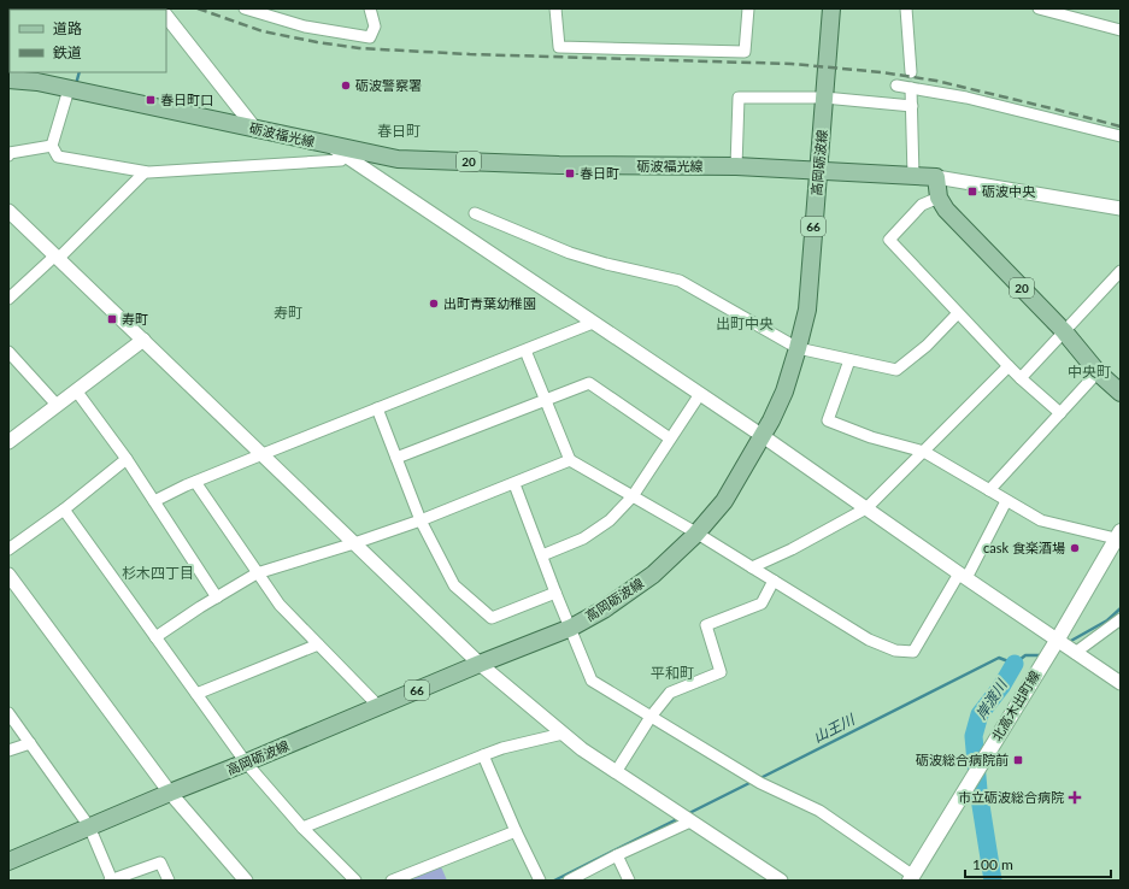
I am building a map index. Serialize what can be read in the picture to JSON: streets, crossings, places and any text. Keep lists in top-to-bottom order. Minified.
{"streets":{"main road":["砺波福光線","20","高岡砺波線","66","北高木出町線"]},"crossings":[["砺波福光線","20"],["砺波福光線","高岡砺波線"]],"districts":["春日町","寿町","出町中央","中央町","杉木四丁目","平和町"],"water":["岸渡川","山王川"],"places":{"other":["砺波警察署","出町青葉幼稚園","cask 食楽酒場"],"transit":["春日町口","春日町","砺波中央","寿町","砺波総合病院前"],"health":["市立砺波総合病院"]},"legend":["道路","鉄道"],"scale_bar":"100 m"}
